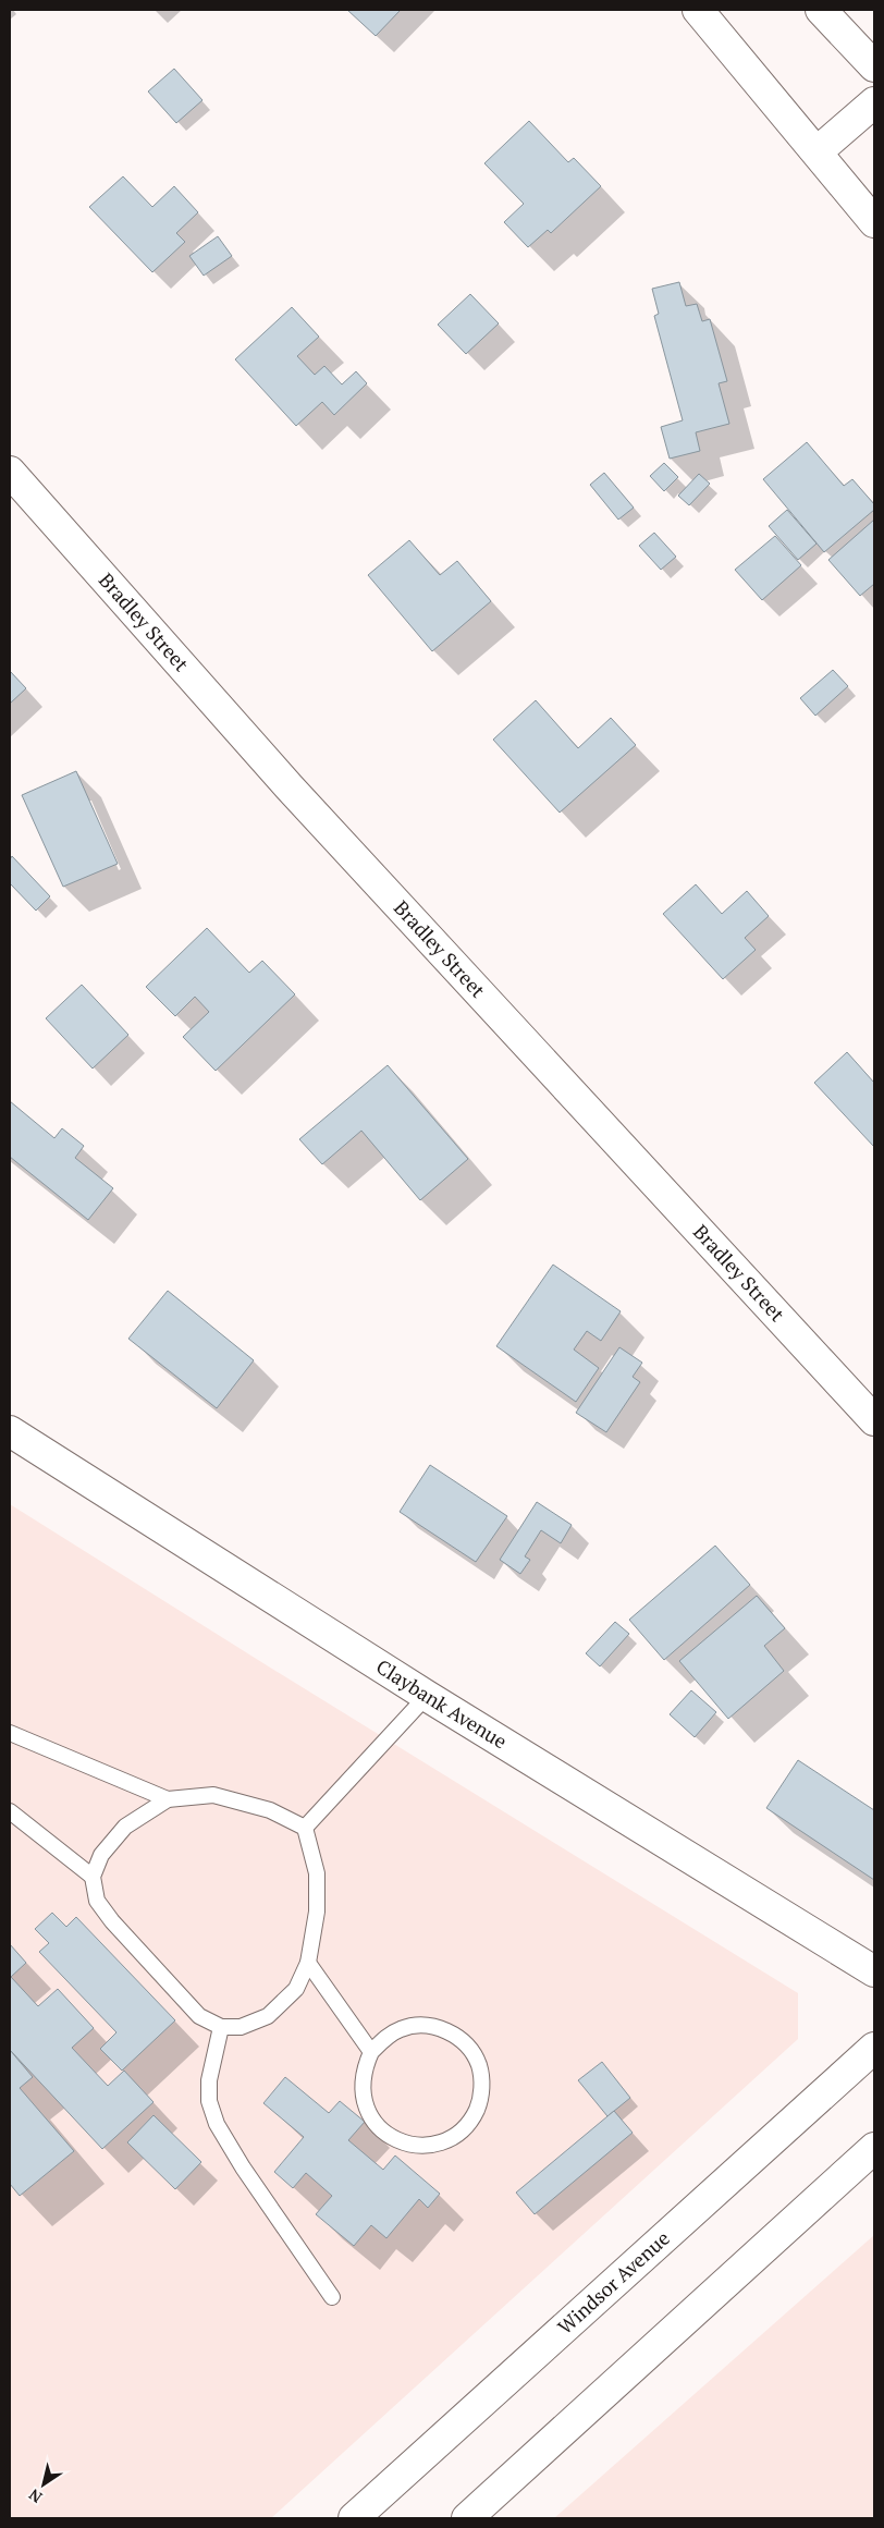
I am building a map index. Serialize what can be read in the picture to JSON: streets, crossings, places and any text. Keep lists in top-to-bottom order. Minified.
{"streets":{"main road":["Bradley Street","Claybank Avenue","Windsor Avenue"]},"north":"bottom left"}
